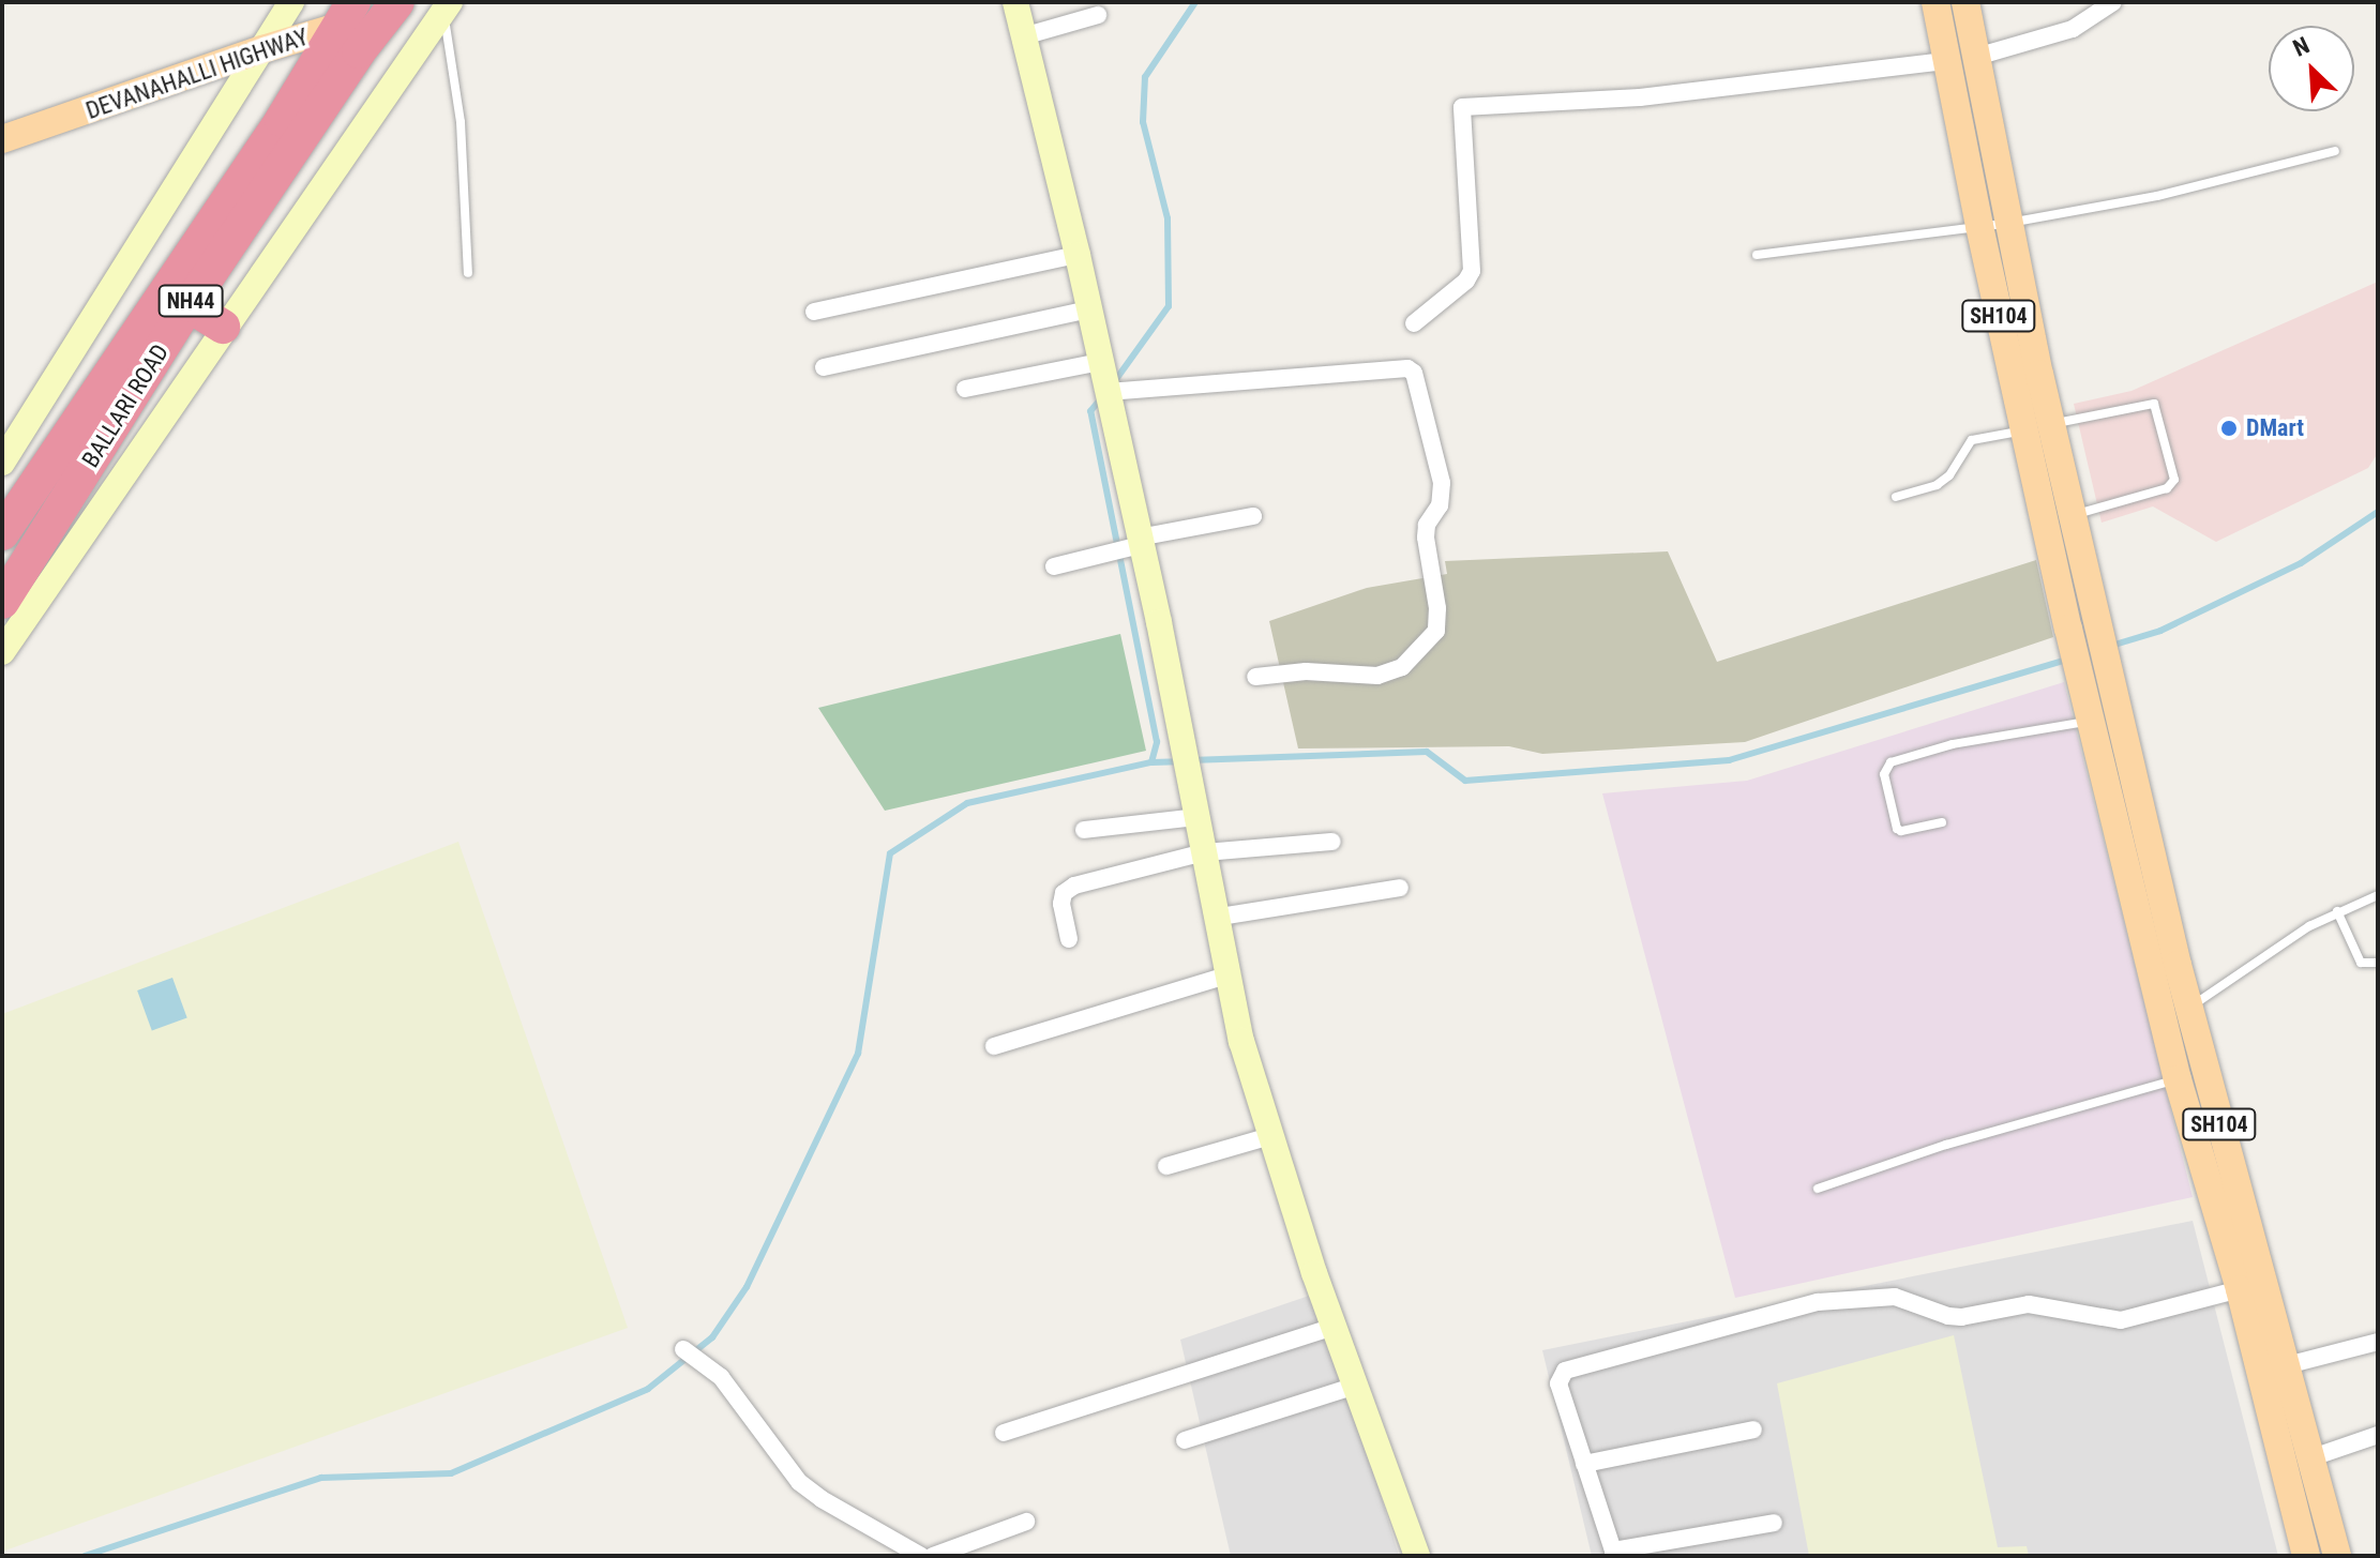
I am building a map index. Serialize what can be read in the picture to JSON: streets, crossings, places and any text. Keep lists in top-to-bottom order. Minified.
{"streets":{"highway":["NH44","BALLARI ROAD"],"main road":["DEVANAHALLI HIGHWAY","SH104"]},"crossings":[["DEVANAHALLI HIGHWAY","BALLARI ROAD"]],"places":["DMart"],"north":"top left"}
